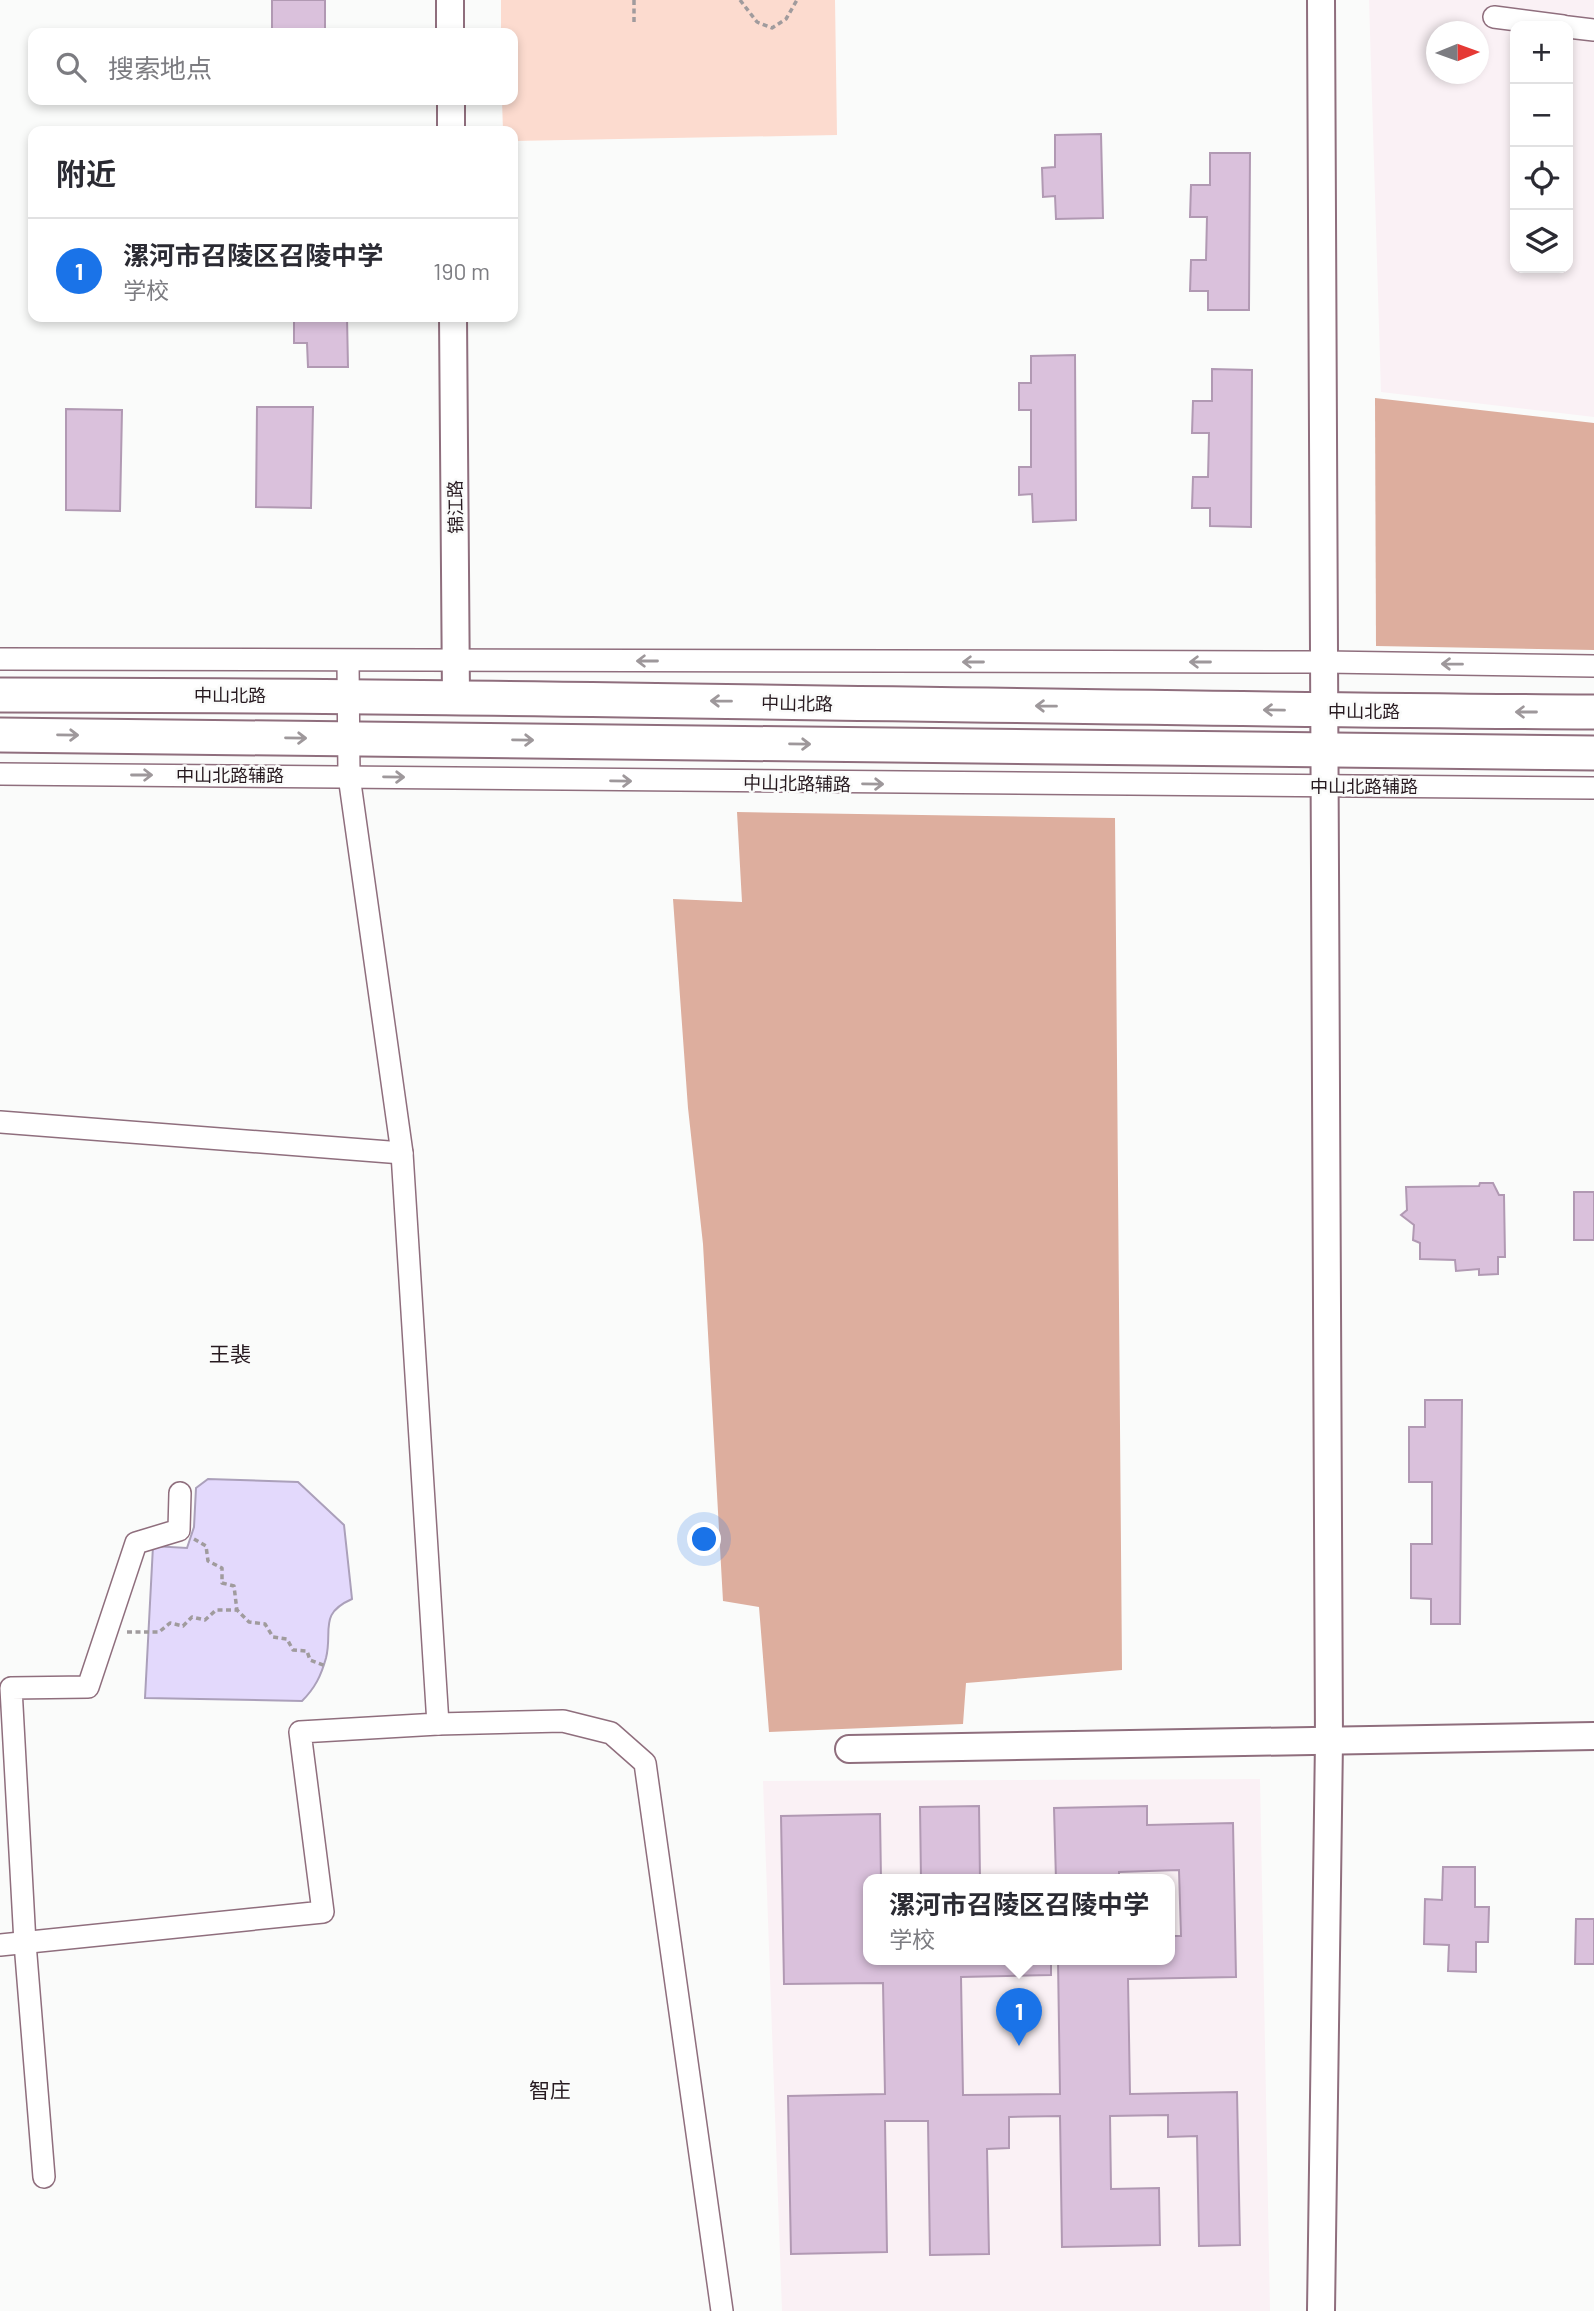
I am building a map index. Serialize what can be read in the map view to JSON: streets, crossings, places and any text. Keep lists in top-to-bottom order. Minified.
{"streets":{"main road":["中山北路"],"street":["锦江路","中山北路辅路"]},"crossings":[["锦江路","中山北路"]],"districts":["王裴","智庄"],"north":"right","page":{"map_buttons":["+","−"],"search":"搜索地点","heading":"附近","list":[{"mark":"1","name":"漯河市召陵区召陵中学","note":"学校","value":"190 m"}],"popup":["漯河市召陵区召陵中学","学校"],"pins":"1"}}
